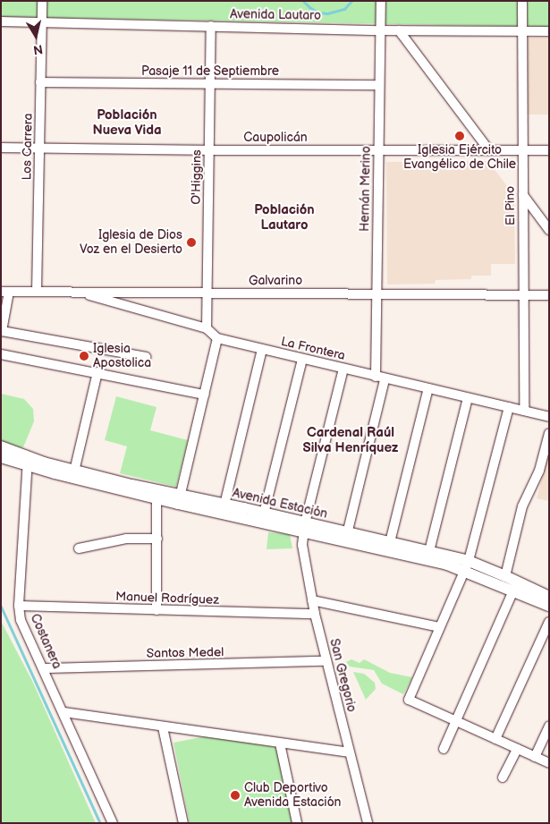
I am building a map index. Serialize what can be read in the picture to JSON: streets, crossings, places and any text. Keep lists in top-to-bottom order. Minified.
{"streets":{"street":["Avenida Lautaro","Pasaje 11 de Septiembre","Caupolicán","Los Carrera","O'Higgins","Hernán Merino","El Pino","Galvarino","La Frontera","Avenida Estación","Manuel Rodríguez","Costanera","Santos Medel","San Gregorio"]},"crossings":[["Avenida Lautaro","Los Carrera"],["Avenida Lautaro","O'Higgins"],["Avenida Lautaro","Hernán Merino"],["Avenida Lautaro","El Pino"],["Pasaje 11 de Septiembre","Los Carrera"],["Pasaje 11 de Septiembre","O'Higgins"],["Pasaje 11 de Septiembre","Hernán Merino"],["Caupolicán","Los Carrera"],["Caupolicán","O'Higgins"],["Caupolicán","Hernán Merino"],["Caupolicán","El Pino"],["Los Carrera","Galvarino"],["O'Higgins","Galvarino"],["O'Higgins","La Frontera"],["Hernán Merino","Galvarino"],["Hernán Merino","La Frontera"],["Hernán Merino","Avenida Estación"],["El Pino","Galvarino"],["El Pino","La Frontera"],["Galvarino","La Frontera"],["La Frontera","San Gregorio"],["Avenida Estación","Costanera"],["Avenida Estación","San Gregorio"],["Manuel Rodríguez","Costanera"],["Manuel Rodríguez","San Gregorio"],["Costanera","Santos Medel"],["Santos Medel","San Gregorio"]],"districts":["Población Nueva Vida","Población Lautaro","Cardenal Raúl Silva Henríquez"],"places":["Iglesia Ejército Evangélico de Chile","Iglesia de Dios Voz en el Desierto","Iglesia Apostolica","Club Deportivo Avenida Estación"],"north":"bottom"}
